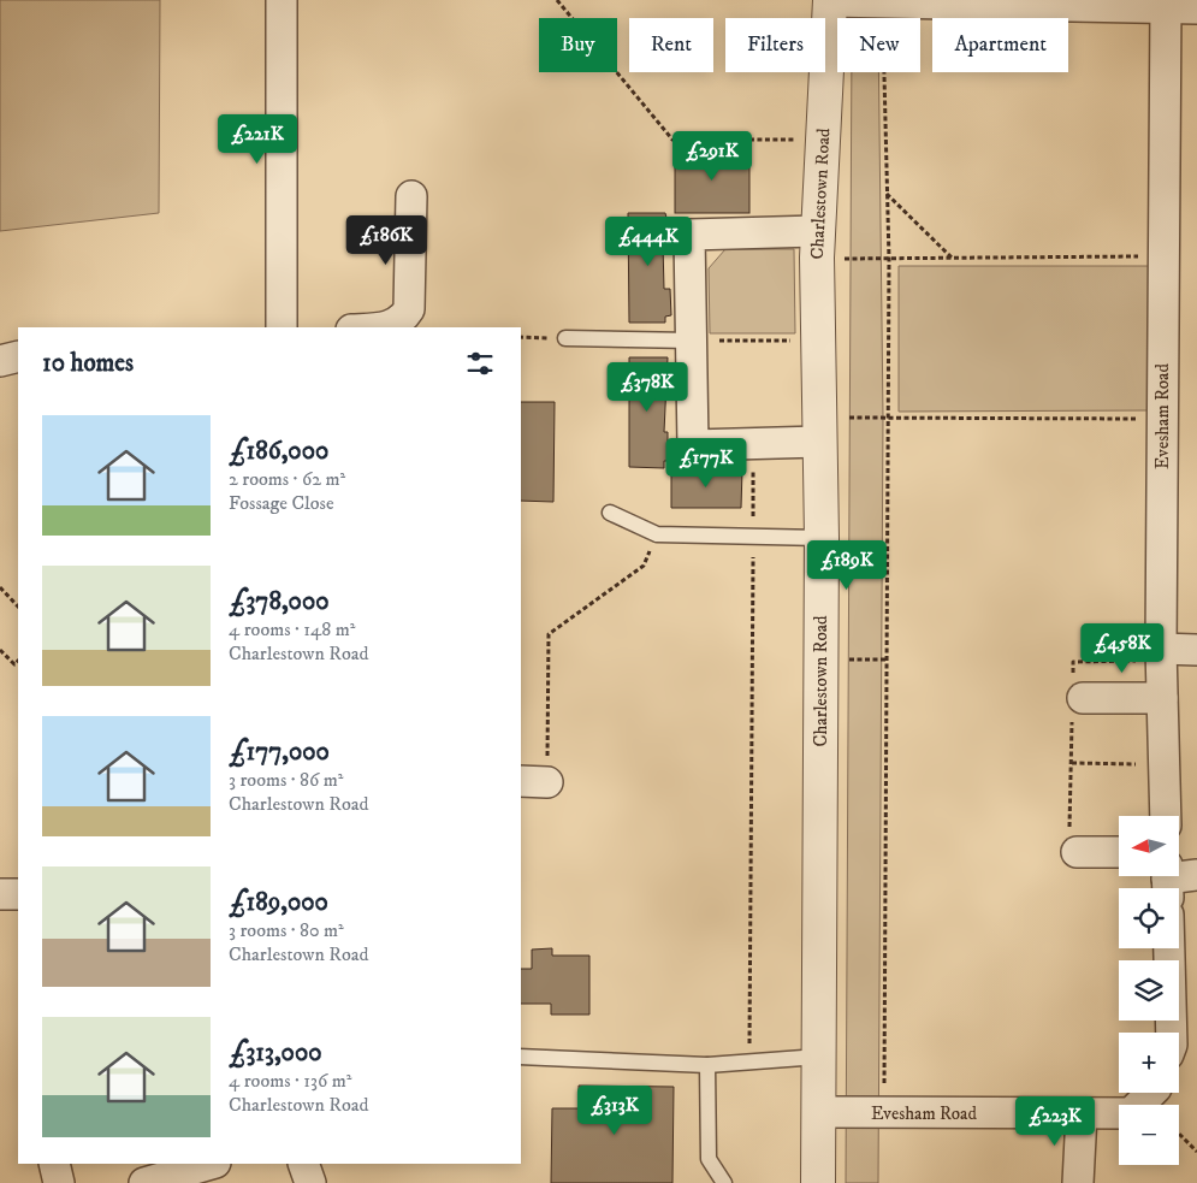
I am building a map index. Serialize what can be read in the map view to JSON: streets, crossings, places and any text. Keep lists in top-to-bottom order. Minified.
{"streets":{"street":["Charlestown Road","Evesham Road"]},"crossings":[["Charlestown Road","Evesham Road"]],"north":"left","page":{"chip":["Buy","Rent","Filters","New","Apartment"],"price":["£221K","£291K","£186K","£444K","£378K","£177K","£189K","£458K","£313K","£223K"],"heading":"10 homes","list":[{"name":"£186,000","note":"2 rooms · 62 m² · Fossage Close"},{"name":"£378,000","note":"4 rooms · 148 m² · Charlestown Road"},{"name":"£177,000","note":"3 rooms · 86 m² · Charlestown Road"},{"name":"£189,000","note":"3 rooms · 80 m² · Charlestown Road"},{"name":"£313,000","note":"4 rooms · 136 m² · Charlestown Road"}],"map_buttons":["+","−"]}}
